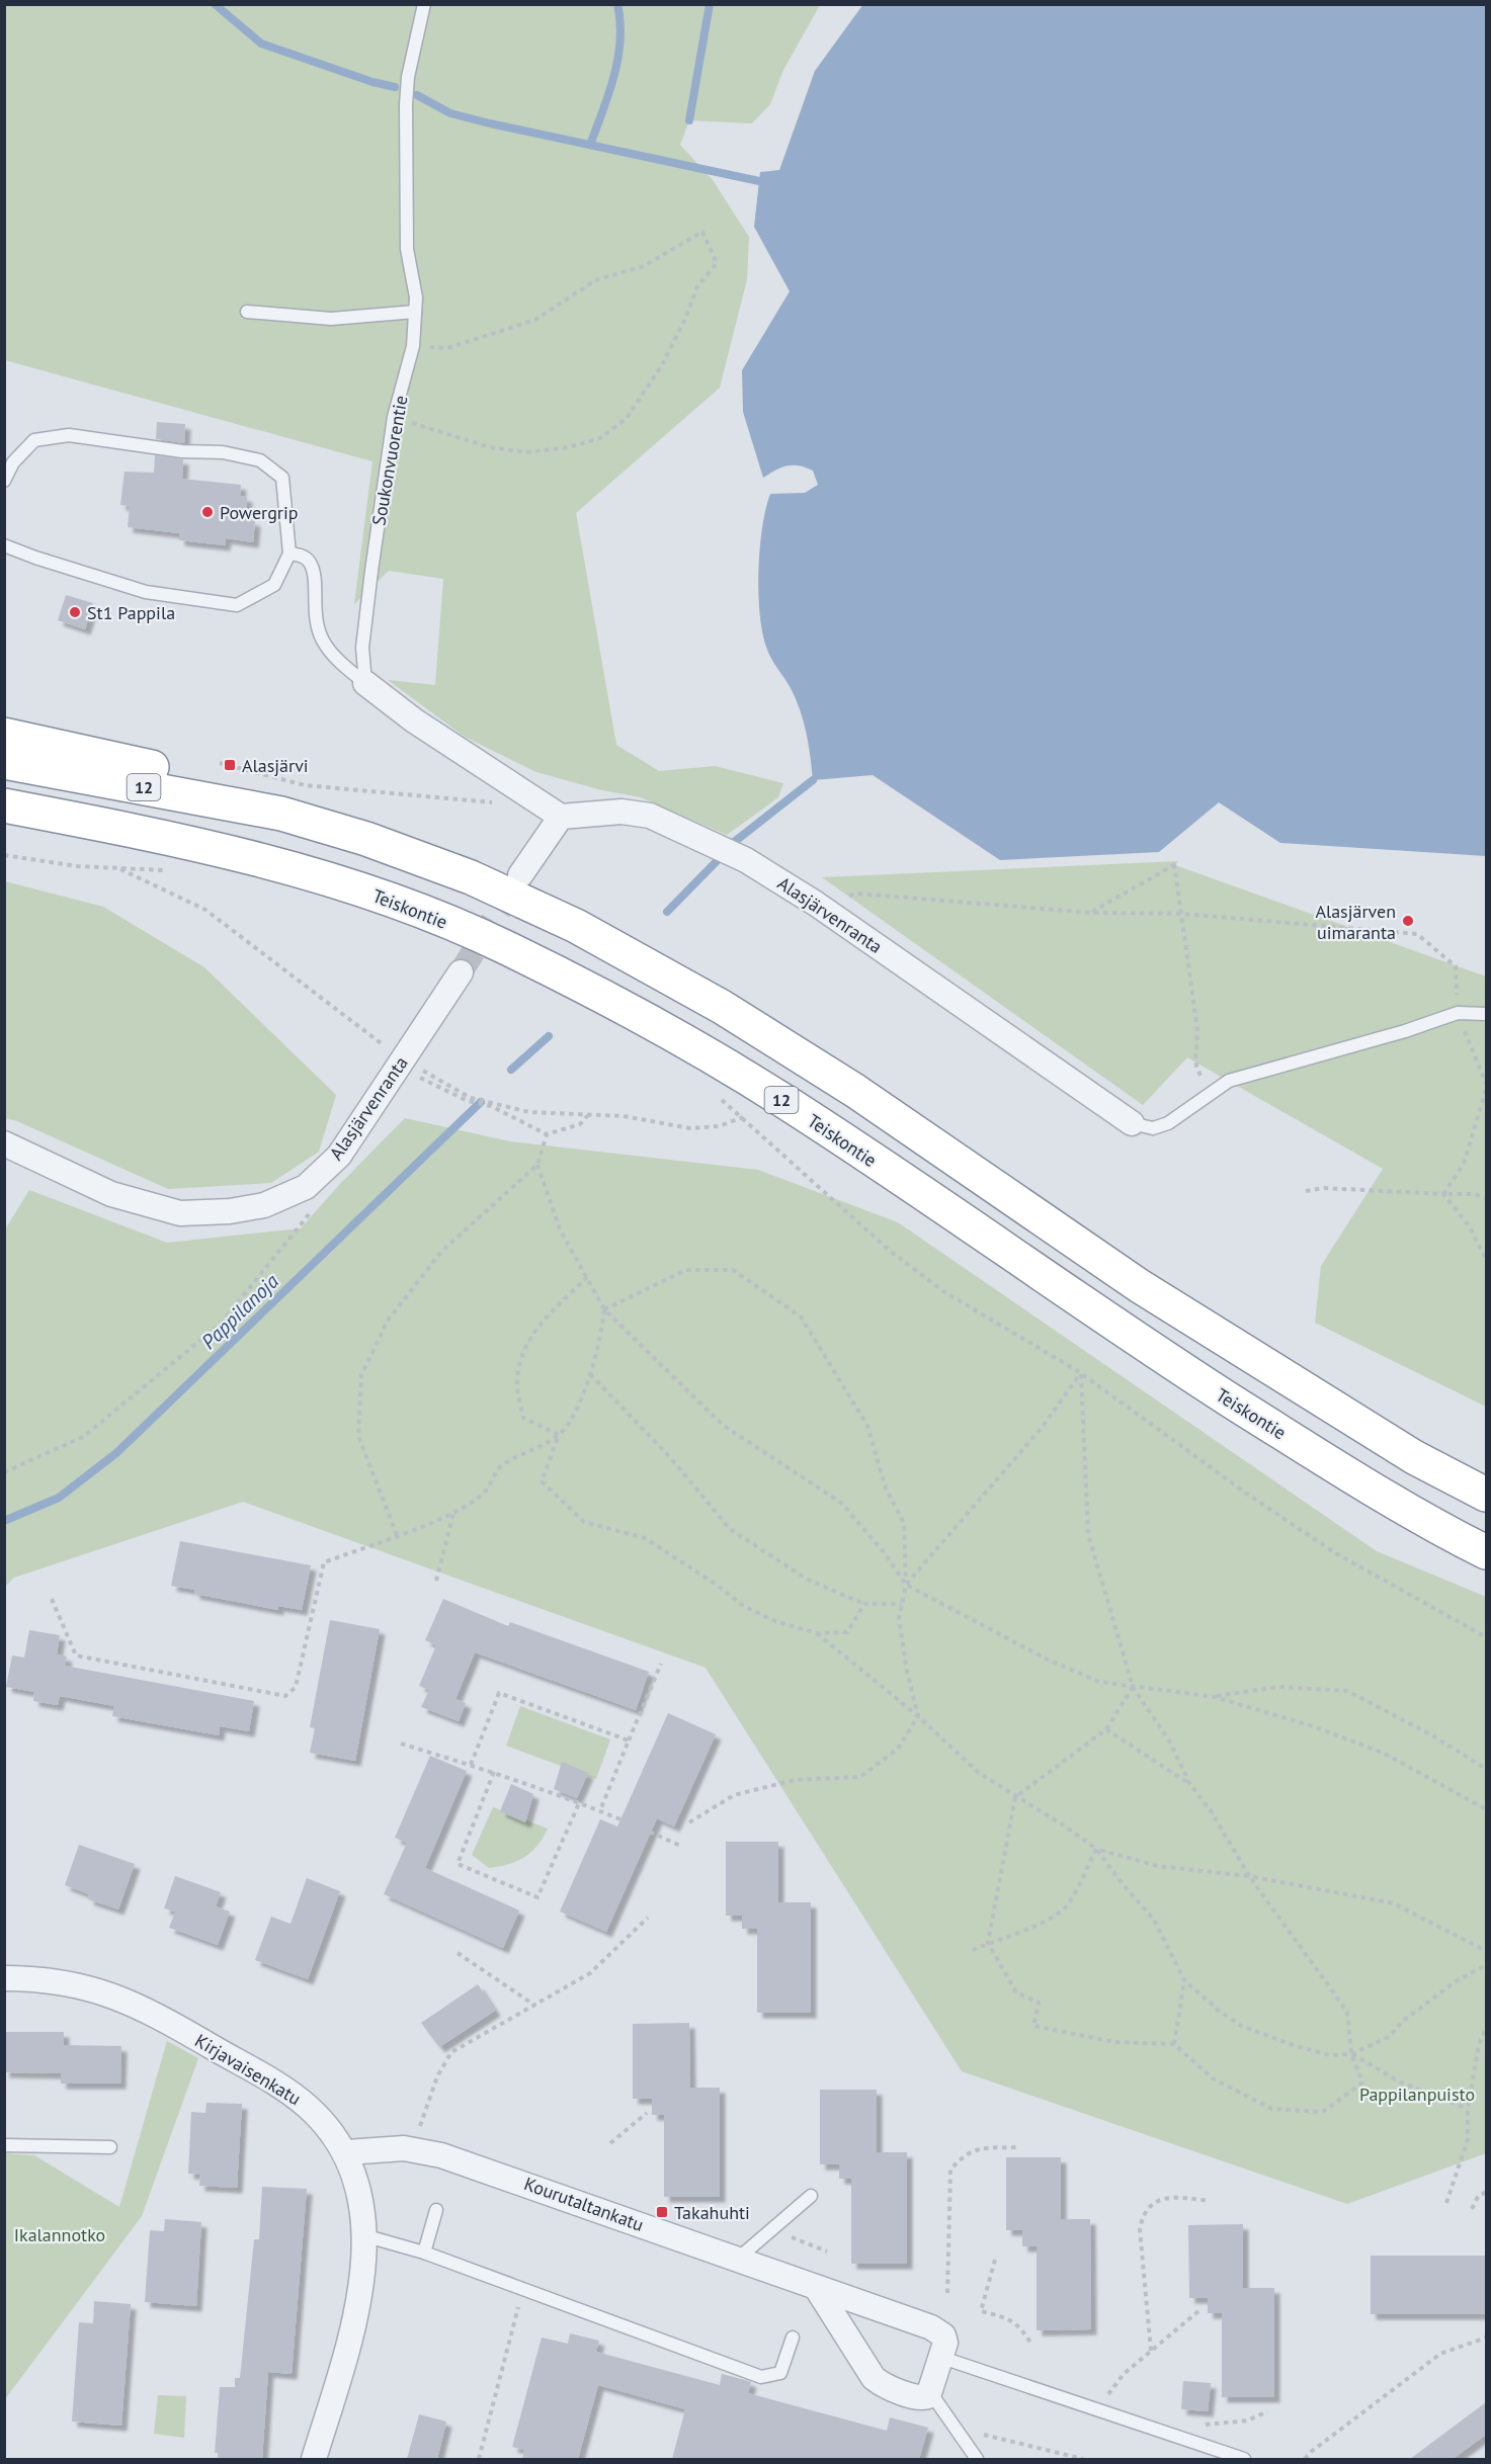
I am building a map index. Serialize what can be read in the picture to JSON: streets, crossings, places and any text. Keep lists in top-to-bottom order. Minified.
{"streets":{"highway":["12","Teiskontie"],"street":["Alasjärvenranta","Kirjavaisenkatu","Kourutaltankatu"],"lane":["Soukonvuorentie"]},"crossings":[["Kirjavaisenkatu","Kourutaltankatu"]],"water":["Pappilanoja"],"parks":["Pappilanpuisto","Ikalannotko"],"places":{"other":["Powergrip","St1 Pappila","Alasjärven uimaranta"],"transit":["Alasjärvi","Takahuhti"]}}
